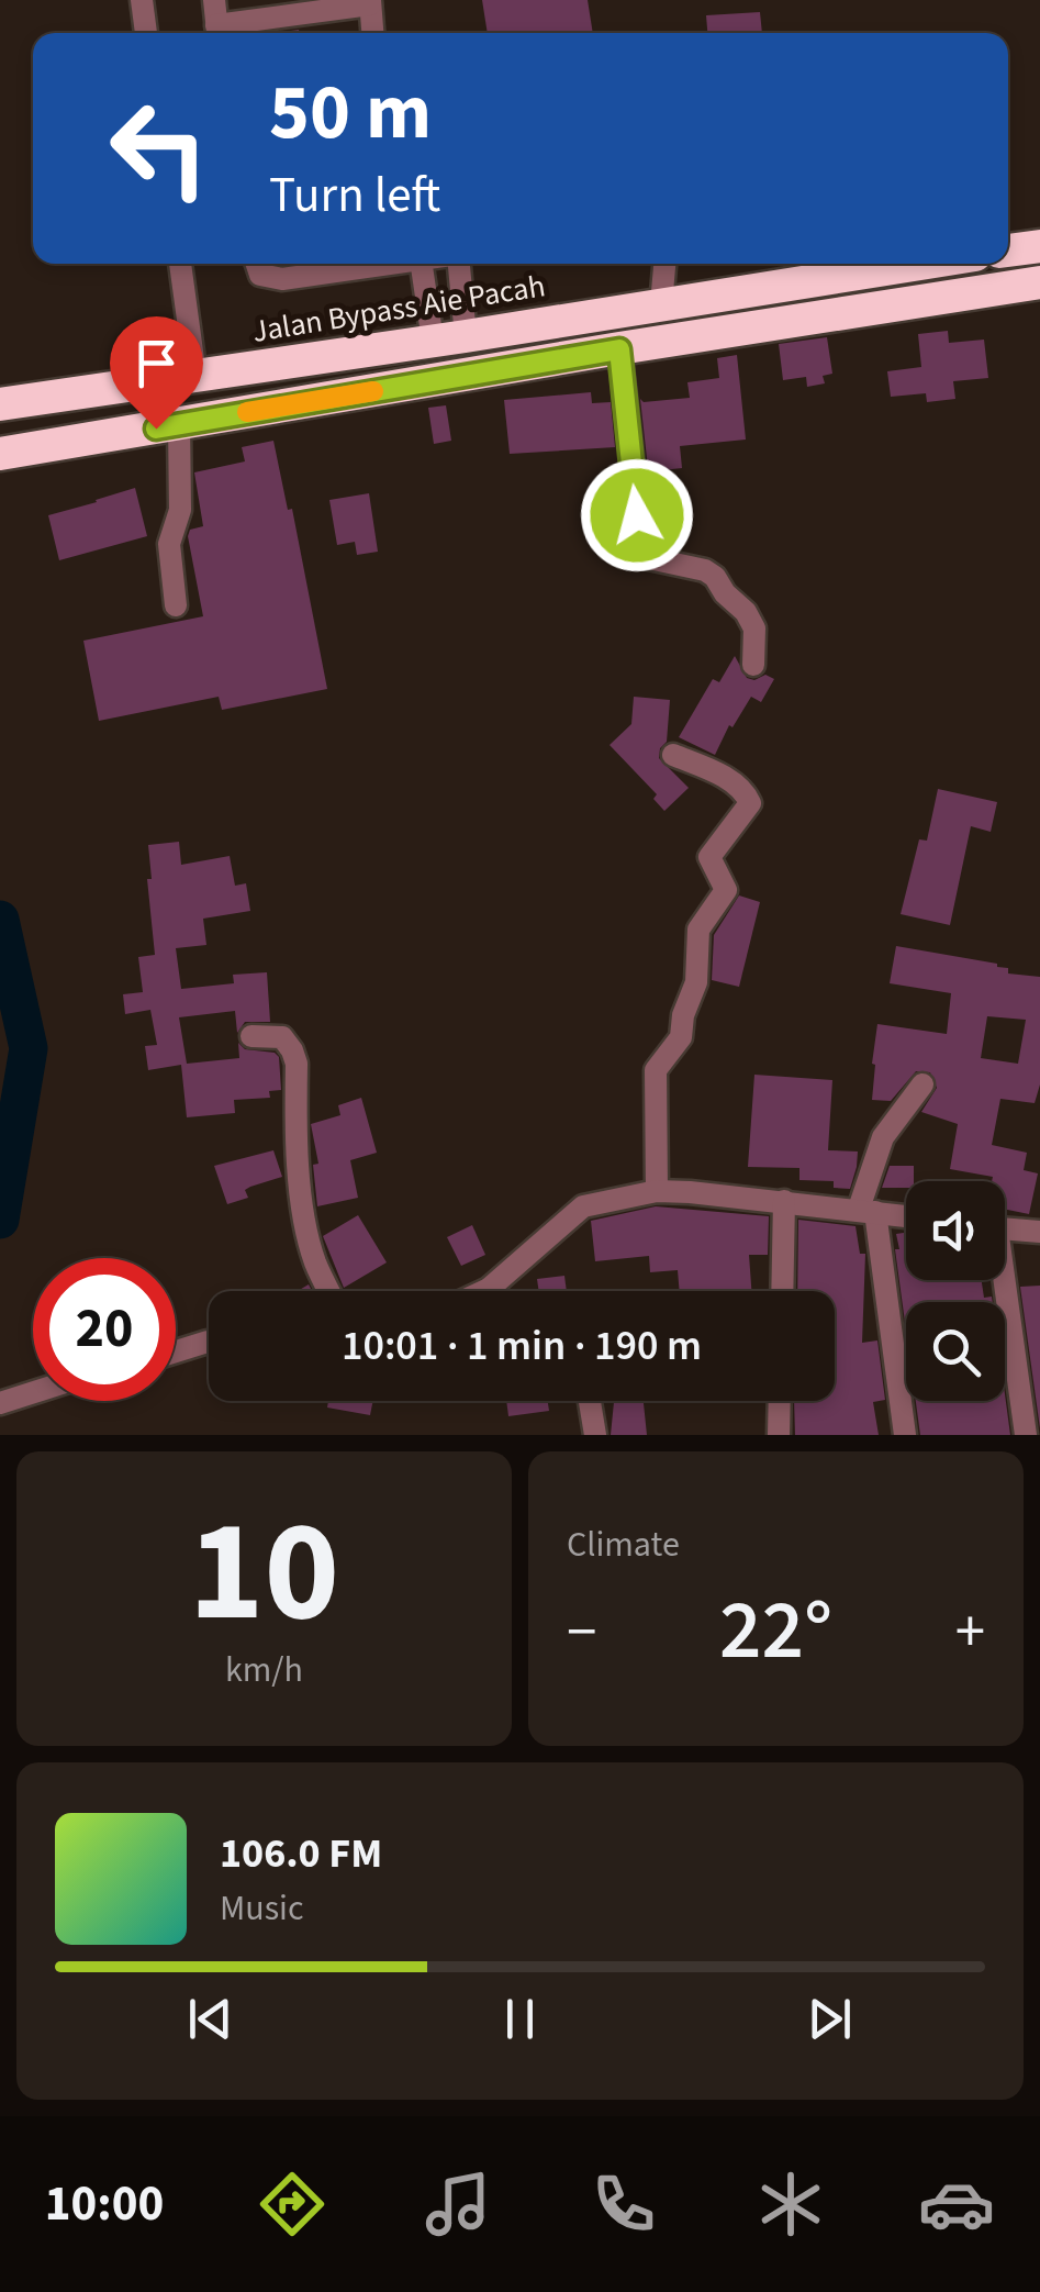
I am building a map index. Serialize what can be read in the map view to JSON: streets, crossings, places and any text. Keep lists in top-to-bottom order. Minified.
{"streets":{"highway":["Jalan Bypass Aie Pacah"]},"page":{"turn":["50 m","Turn left"],"limit":"20","trip":"10:01 · 1 min · 190 m","tile":[["10","km/h"],"Climate"],"heat":["−","22°","+"],"song":["106.0 FM","Music"],"tabs":"10:00"}}
